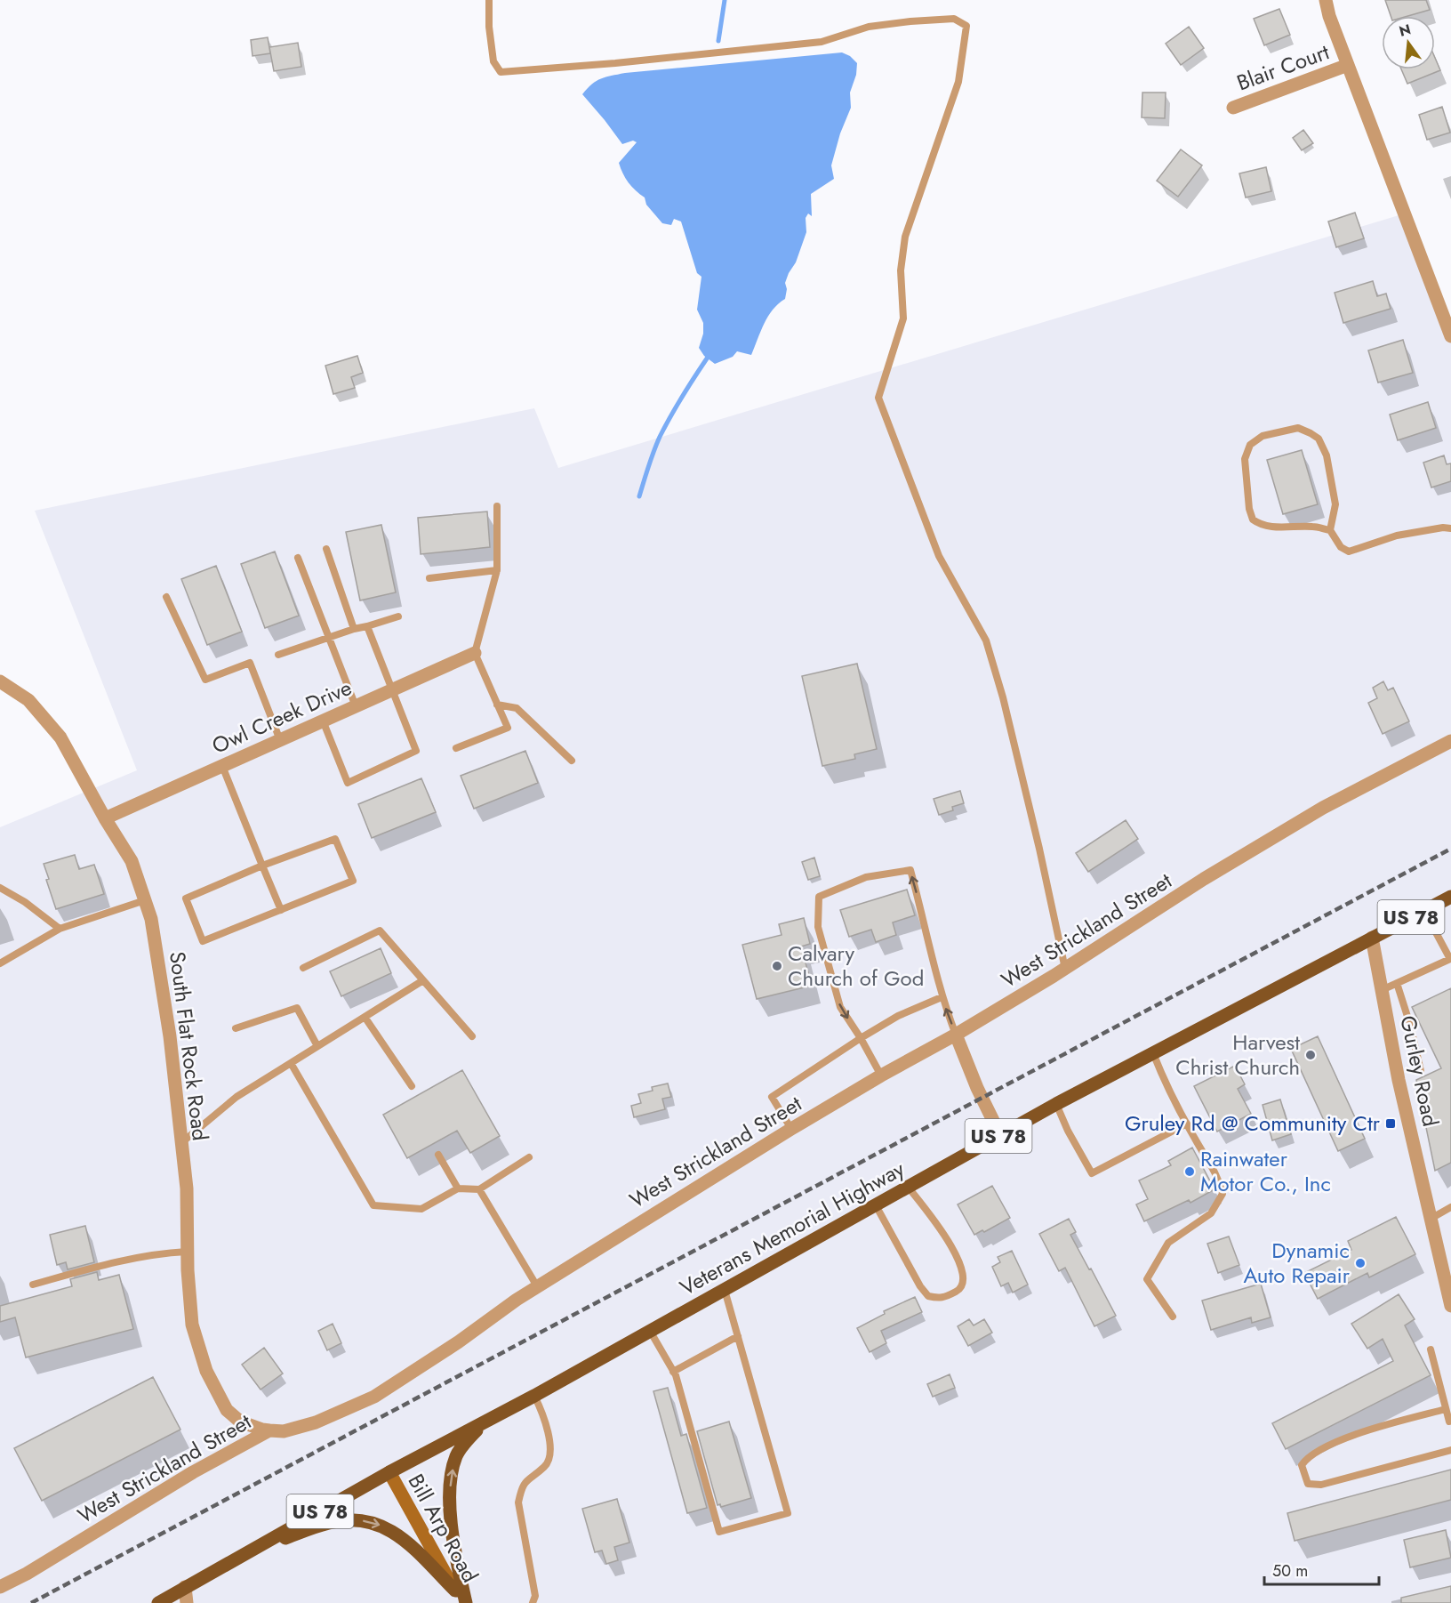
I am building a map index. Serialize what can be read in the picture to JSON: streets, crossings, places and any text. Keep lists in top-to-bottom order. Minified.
{"streets":{"main road":["US 78","Veterans Memorial Highway","Bill Arp Road"],"street":["Blair Court","Owl Creek Drive","West Strickland Street","South Flat Rock Road","Gurley Road"]},"crossings":[["Owl Creek Drive","South Flat Rock Road"],["West Strickland Street","South Flat Rock Road"],["Gurley Road","Veterans Memorial Highway"],["Veterans Memorial Highway","Bill Arp Road"]],"places":{"other":["Calvary Church of God","Harvest Christ Church","Rainwater Motor Co., Inc","Dynamic Auto Repair"],"transit":["Gruley Rd @ Community Ctr"]},"scale_bar":"50 m","north":"top"}
